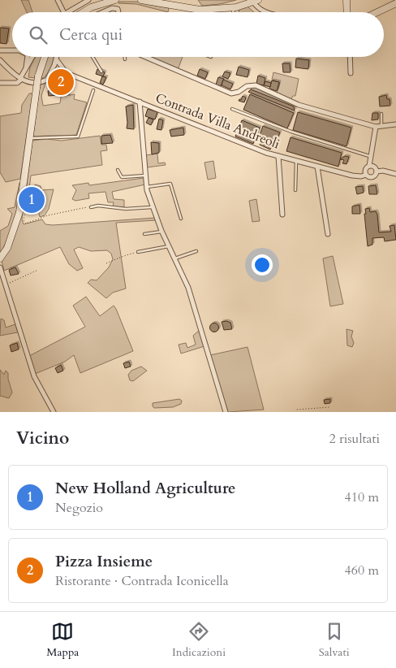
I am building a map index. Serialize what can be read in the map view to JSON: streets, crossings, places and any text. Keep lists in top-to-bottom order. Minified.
{"streets":{"street":["Contrada Villa Andreoli"]},"page":{"search":"Cerca qui","pins":["2","1"],"heading":["Vicino","2 risultati"],"list":[{"mark":"1","name":"New Holland Agriculture","note":"Negozio","value":"410 m"},{"mark":"2","name":"Pizza Insieme","note":"Ristorante · Contrada Iconicella","value":"460 m"}],"nav":["Mappa","Indicazioni","Salvati"]}}
